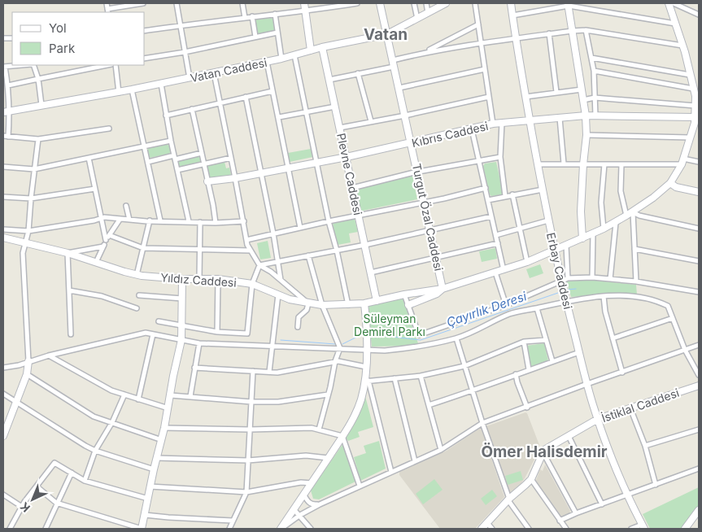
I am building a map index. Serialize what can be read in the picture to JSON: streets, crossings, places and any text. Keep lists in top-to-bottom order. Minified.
{"streets":{"street":["Vatan Caddesi","Kıbrıs Caddesi","Plevne Caddesi","Turgut Özal Caddesi","Erbay Caddesi","Yıldız Caddesi","İstiklal Caddesi"]},"crossings":[["Vatan Caddesi","Plevne Caddesi"],["Vatan Caddesi","Turgut Özal Caddesi"],["Kıbrıs Caddesi","Plevne Caddesi"],["Kıbrıs Caddesi","Turgut Özal Caddesi"],["Kıbrıs Caddesi","Erbay Caddesi"],["Kıbrıs Caddesi","Yıldız Caddesi"],["Plevne Caddesi","Yıldız Caddesi"],["Turgut Özal Caddesi","Yıldız Caddesi"],["Erbay Caddesi","Yıldız Caddesi"],["Erbay Caddesi","İstiklal Caddesi"]],"districts":["Vatan","Ömer Halisdemir"],"water":["Çayırlık Deresi"],"parks":["Süleyman Demirel Parkı"],"legend":["Yol","Park"],"north":"bottom left"}
